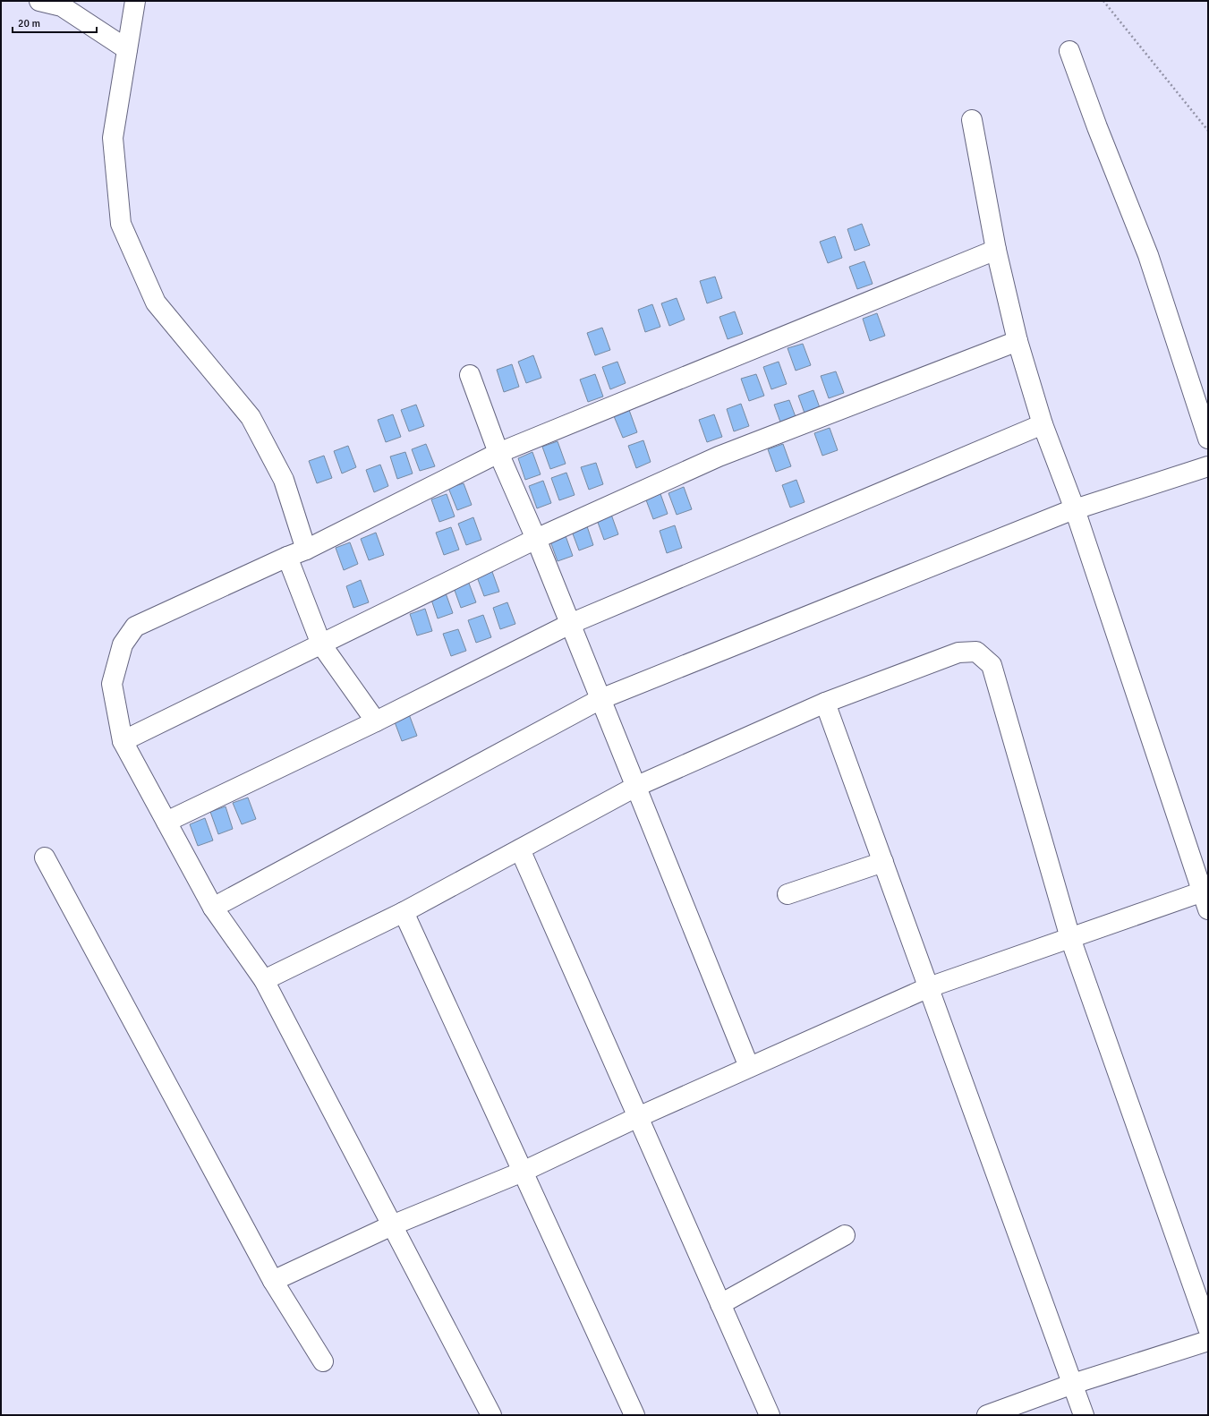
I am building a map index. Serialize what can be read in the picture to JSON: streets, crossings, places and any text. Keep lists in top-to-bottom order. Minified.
{"scale_bar":"20 m"}
